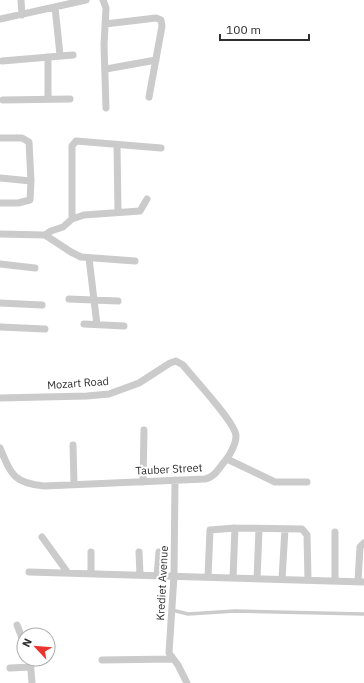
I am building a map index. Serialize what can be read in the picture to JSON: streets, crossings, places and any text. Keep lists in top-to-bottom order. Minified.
{"streets":{"street":["Mozart Road","Tauber Street","Krediet Avenue"]},"crossings":[["Mozart Road","Tauber Street"],["Tauber Street","Krediet Avenue"]],"scale_bar":"100 m","north":"top left"}
